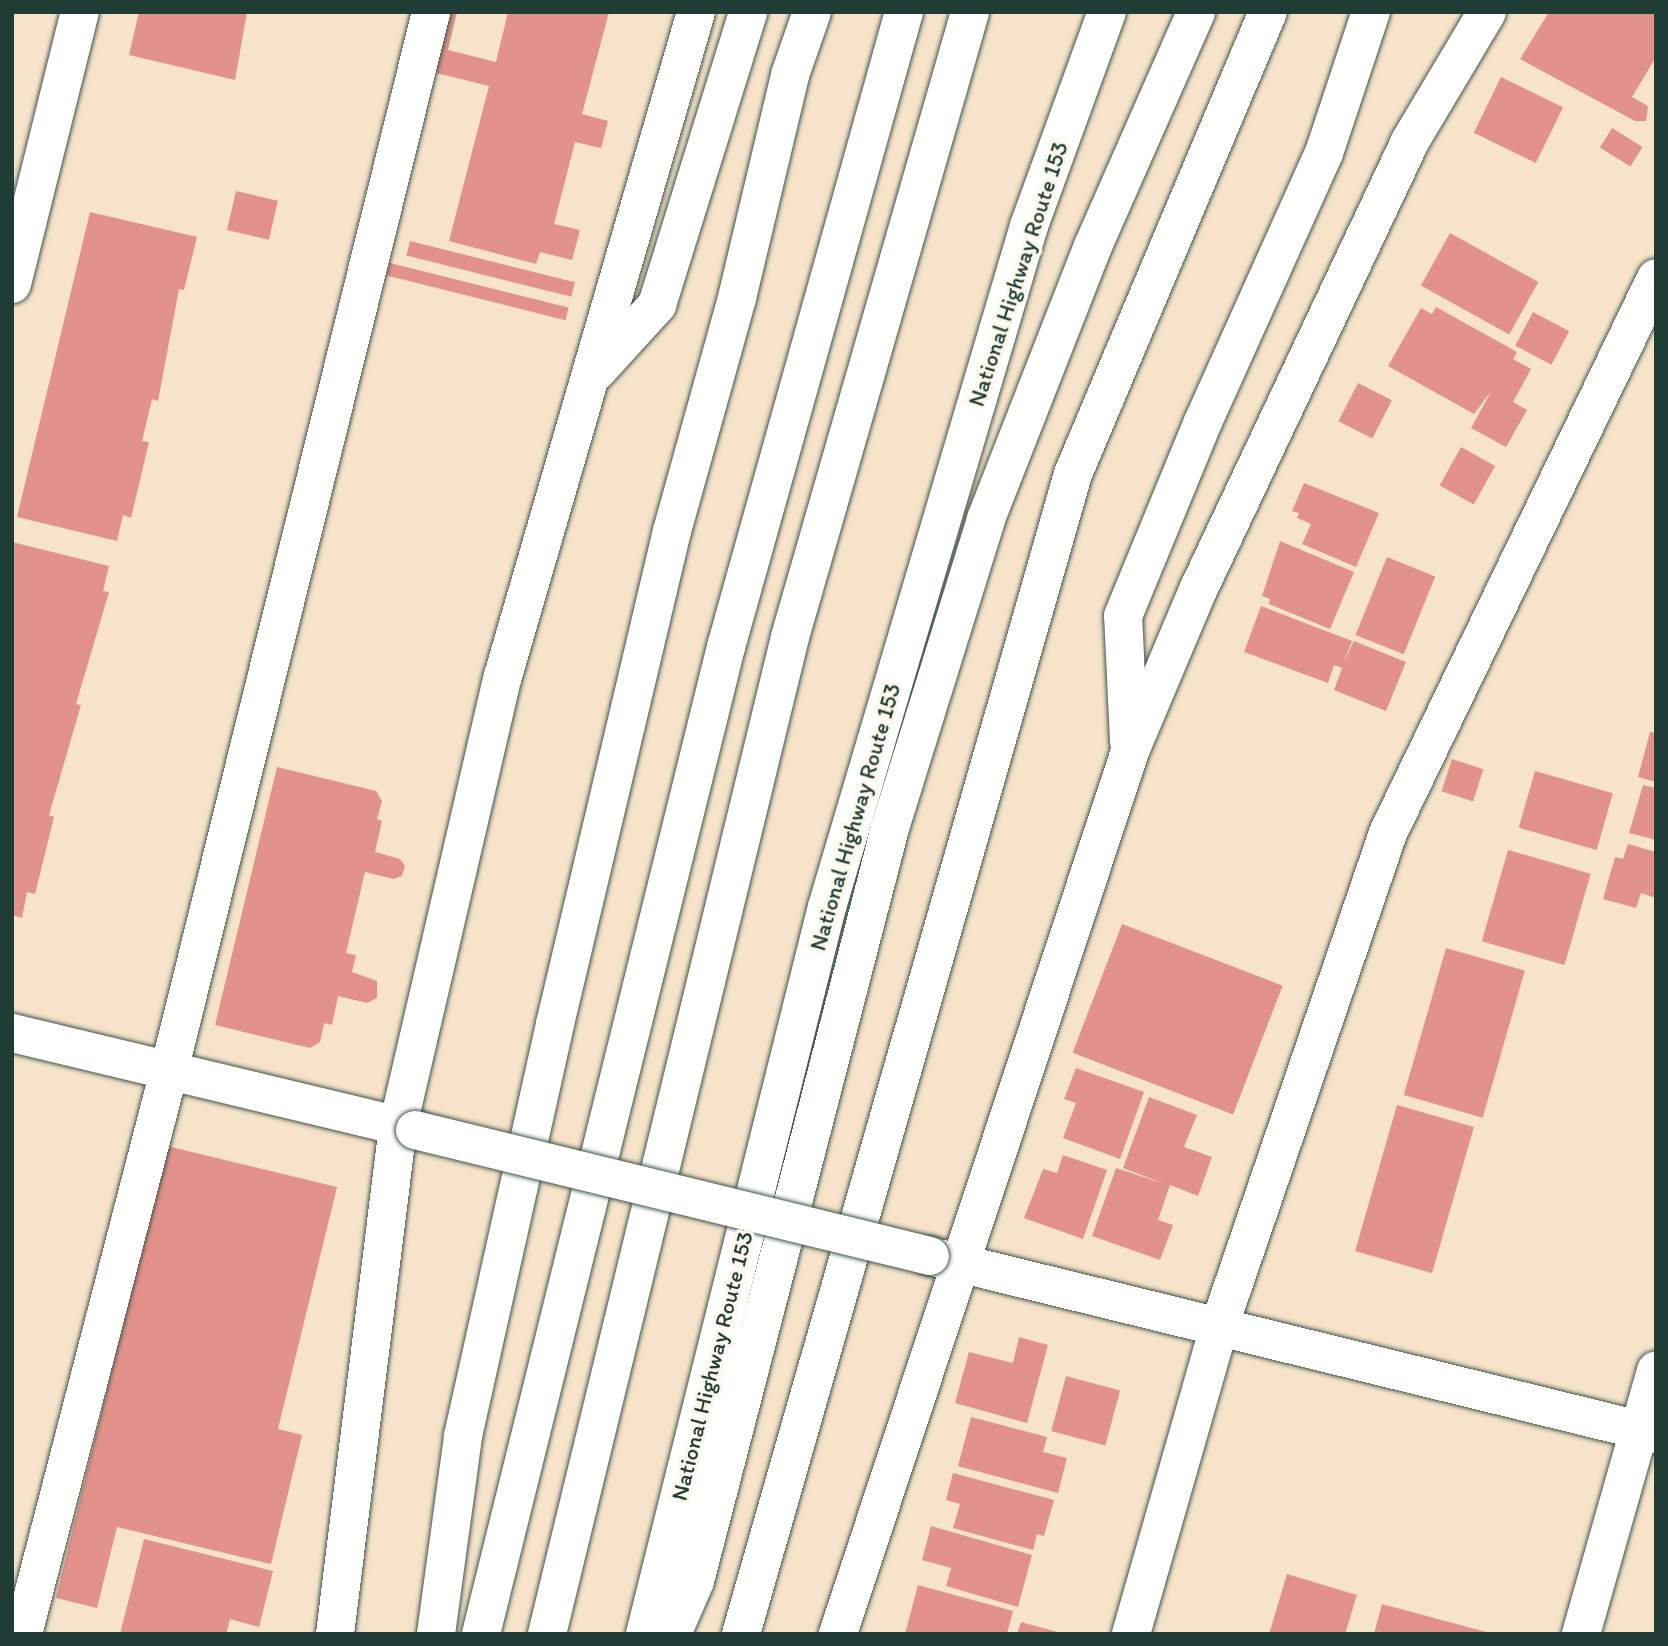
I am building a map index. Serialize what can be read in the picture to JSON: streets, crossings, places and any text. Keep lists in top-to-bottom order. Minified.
{"streets":{"main road":["National Highway Route 153"]}}
